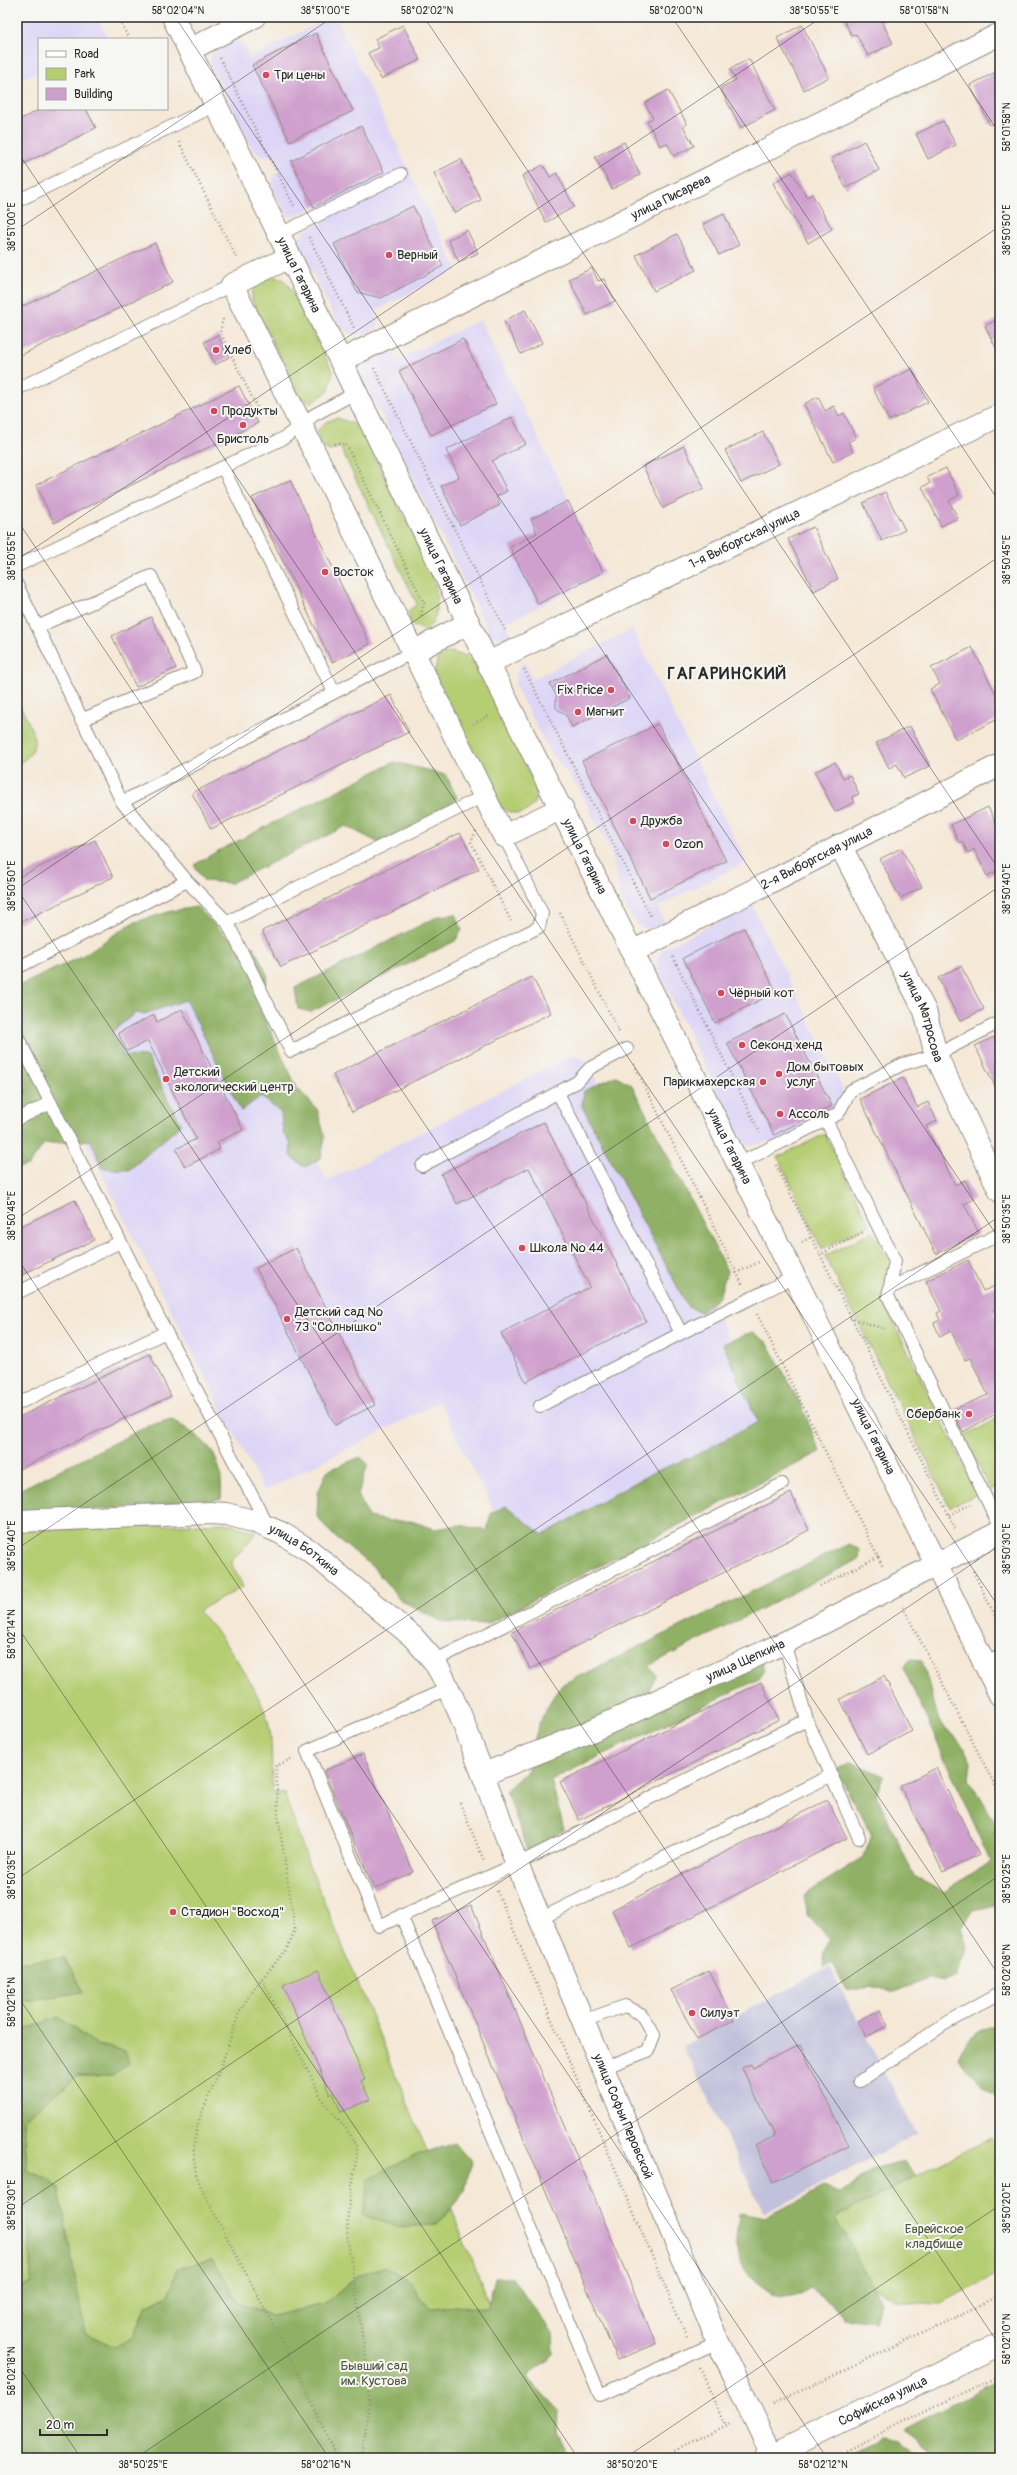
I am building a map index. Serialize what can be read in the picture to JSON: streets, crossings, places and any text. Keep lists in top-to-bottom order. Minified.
{"streets":{"street":["улица Писарева","улица Гагарина","1-я Выборгская улица","2-я Выборгская улица","улица Матросова","улица Боткина","улица Щепкина","улица Софьи Перовской","Софийская улица"]},"crossings":[["улица Писарева","улица Гагарина"],["улица Гагарина","1-я Выборгская улица"],["улица Гагарина","2-я Выборгская улица"],["улица Гагарина","улица Щепкина"],["2-я Выборгская улица","улица Матросова"],["улица Боткина","улица Щепкина"],["улица Боткина","улица Софьи Перовской"],["улица Щепкина","улица Софьи Перовской"],["улица Софьи Перовской","Софийская улица"]],"districts":["ГАГАРИНСКИЙ"],"parks":["Еврейское кладбище","Бывший сад им. Кустова"],"places":["Три цены","Верный","Хлеб","Продукты","Бристоль","Восток","Fix Price","Магнит","Дружба","Ozon","Чёрный кот","Секонд хенд","Дом бытовых услуг","Детский экологический центр","Парикмахерская","Ассоль","Школа № 44","Детский сад № 73 \"Солнышко\"","Сбербанк","Стадион \"Восход\"","Силуэт"],"legend":["Road","Park","Building"],"scale_bar":"20 m","coordinates":["58°02'04\"N","38°51'00\"E","58°02'02\"N","58°02'00\"N","38°50'55\"E","58°01'58\"N","38°50'50\"E","38°50'45\"E","38°50'40\"E","38°50'35\"E","38°50'30\"E","58°02'14\"N","38°50'25\"E","58°02'08\"N","58°02'16\"N","38°50'20\"E","58°02'10\"N","58°02'18\"N","58°02'12\"N"]}
